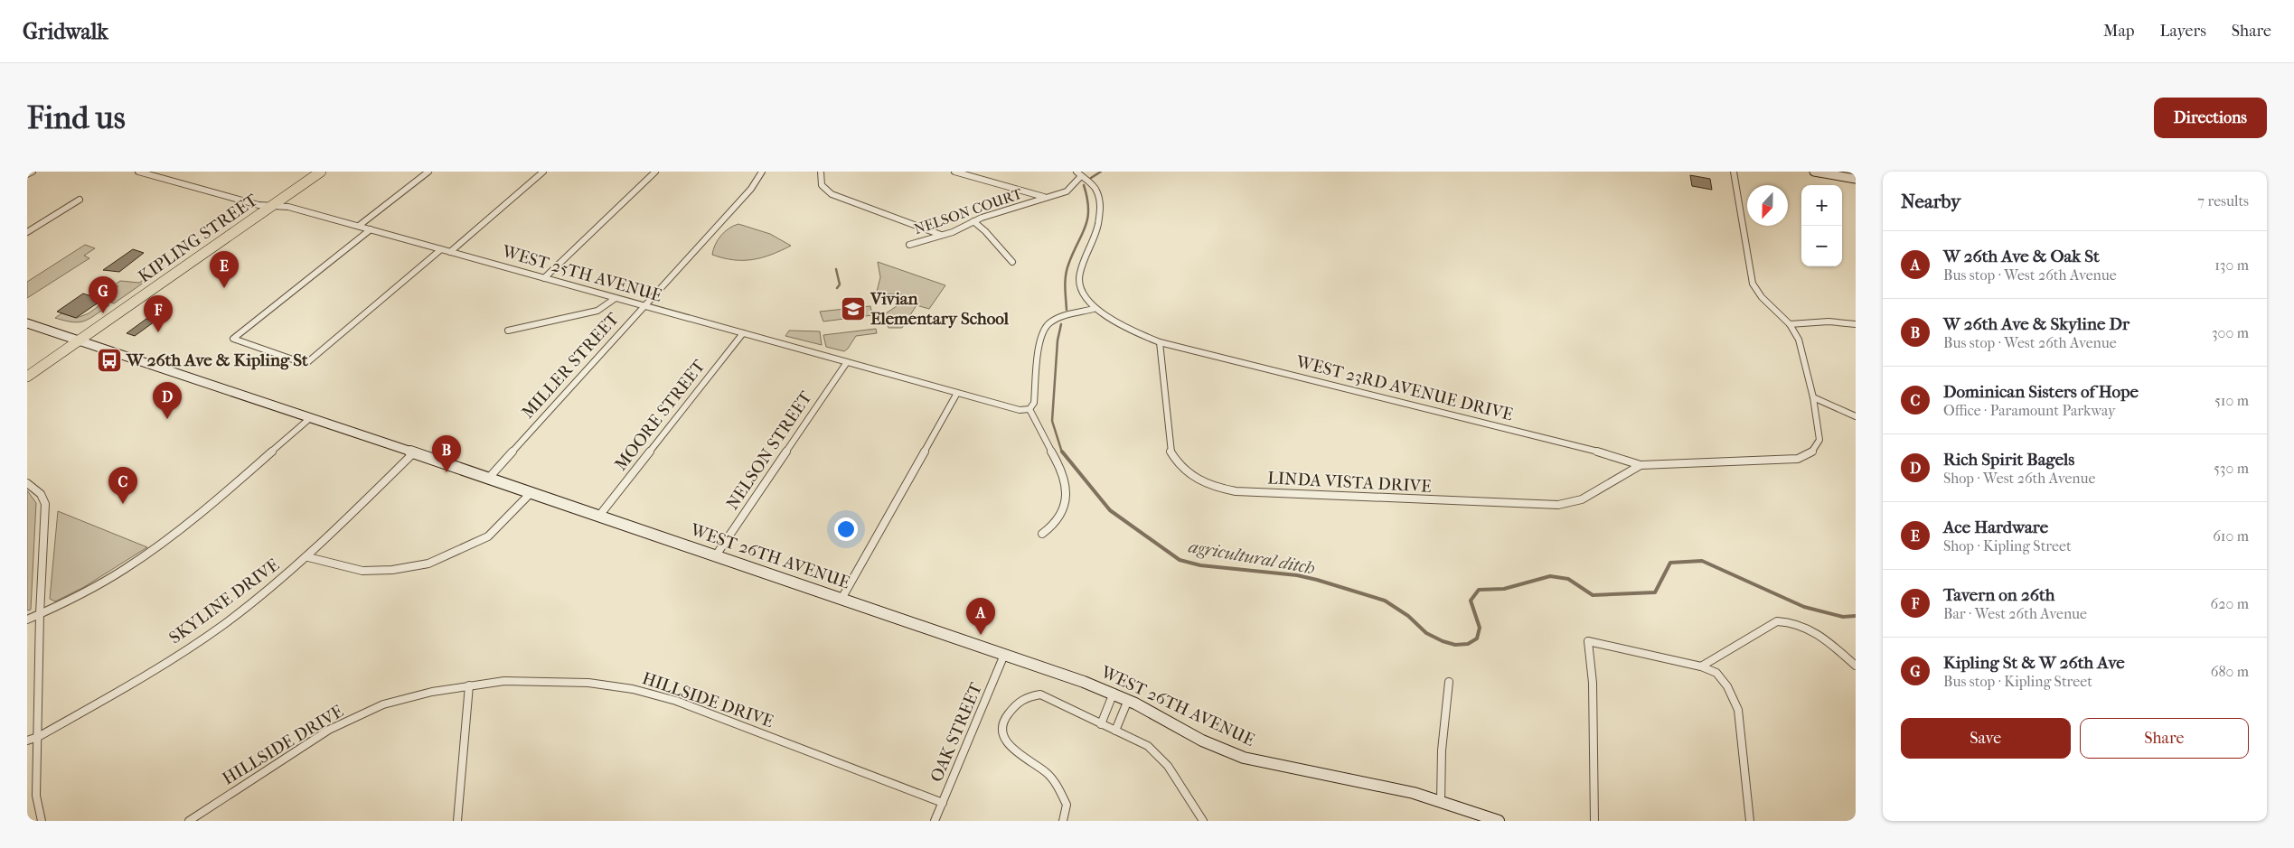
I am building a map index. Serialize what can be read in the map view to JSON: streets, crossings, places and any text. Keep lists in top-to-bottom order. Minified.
{"streets":{"main road":["KIPLING STREET"],"street":["NELSON COURT","WEST 25TH AVENUE","MILLER STREET","WEST 23RD AVENUE DRIVE","MOORE STREET","NELSON STREET","LINDA VISTA DRIVE","WEST 26TH AVENUE","SKYLINE DRIVE","HILLSIDE DRIVE","OAK STREET"]},"crossings":[["KIPLING STREET","WEST 25TH AVENUE"],["KIPLING STREET","WEST 26TH AVENUE"],["WEST 25TH AVENUE","MILLER STREET"],["WEST 25TH AVENUE","MOORE STREET"],["WEST 25TH AVENUE","NELSON STREET"],["MILLER STREET","WEST 26TH AVENUE"],["WEST 23RD AVENUE DRIVE","LINDA VISTA DRIVE"],["MOORE STREET","WEST 26TH AVENUE"],["NELSON STREET","WEST 26TH AVENUE"],["WEST 26TH AVENUE","SKYLINE DRIVE"],["WEST 26TH AVENUE","OAK STREET"],["HILLSIDE DRIVE","OAK STREET"]],"water":["agricultural ditch"],"places":{"school or university":["Vivian Elementary School"],"bus stop":["W 26th Ave & Kipling St"]},"north":"bottom","page":{"header":"Gridwalk","nav":["Map","Layers","Share"],"buttons":["Directions",["Save","Share"]],"title":"Find us","heading":["Nearby","7 results"],"map_buttons":["+","−"],"list":[{"mark":"A","name":"W 26th Ave & Oak St","note":"Bus stop · West 26th Avenue","value":"130 m"},{"mark":"B","name":"W 26th Ave & Skyline Dr","note":"Bus stop · West 26th Avenue","value":"300 m"},{"mark":"C","name":"Dominican Sisters of Hope","note":"Office · Paramount Parkway","value":"510 m"},{"mark":"D","name":"Rich Spirit Bagels","note":"Shop · West 26th Avenue","value":"530 m"},{"mark":"E","name":"Ace Hardware","note":"Shop · Kipling Street","value":"610 m"},{"mark":"F","name":"Tavern on 26th","note":"Bar · West 26th Avenue","value":"620 m"},{"mark":"G","name":"Kipling St & W 26th Ave","note":"Bus stop · Kipling Street","value":"680 m"}],"pins":["E","G","F","D","B","C","A"]}}
